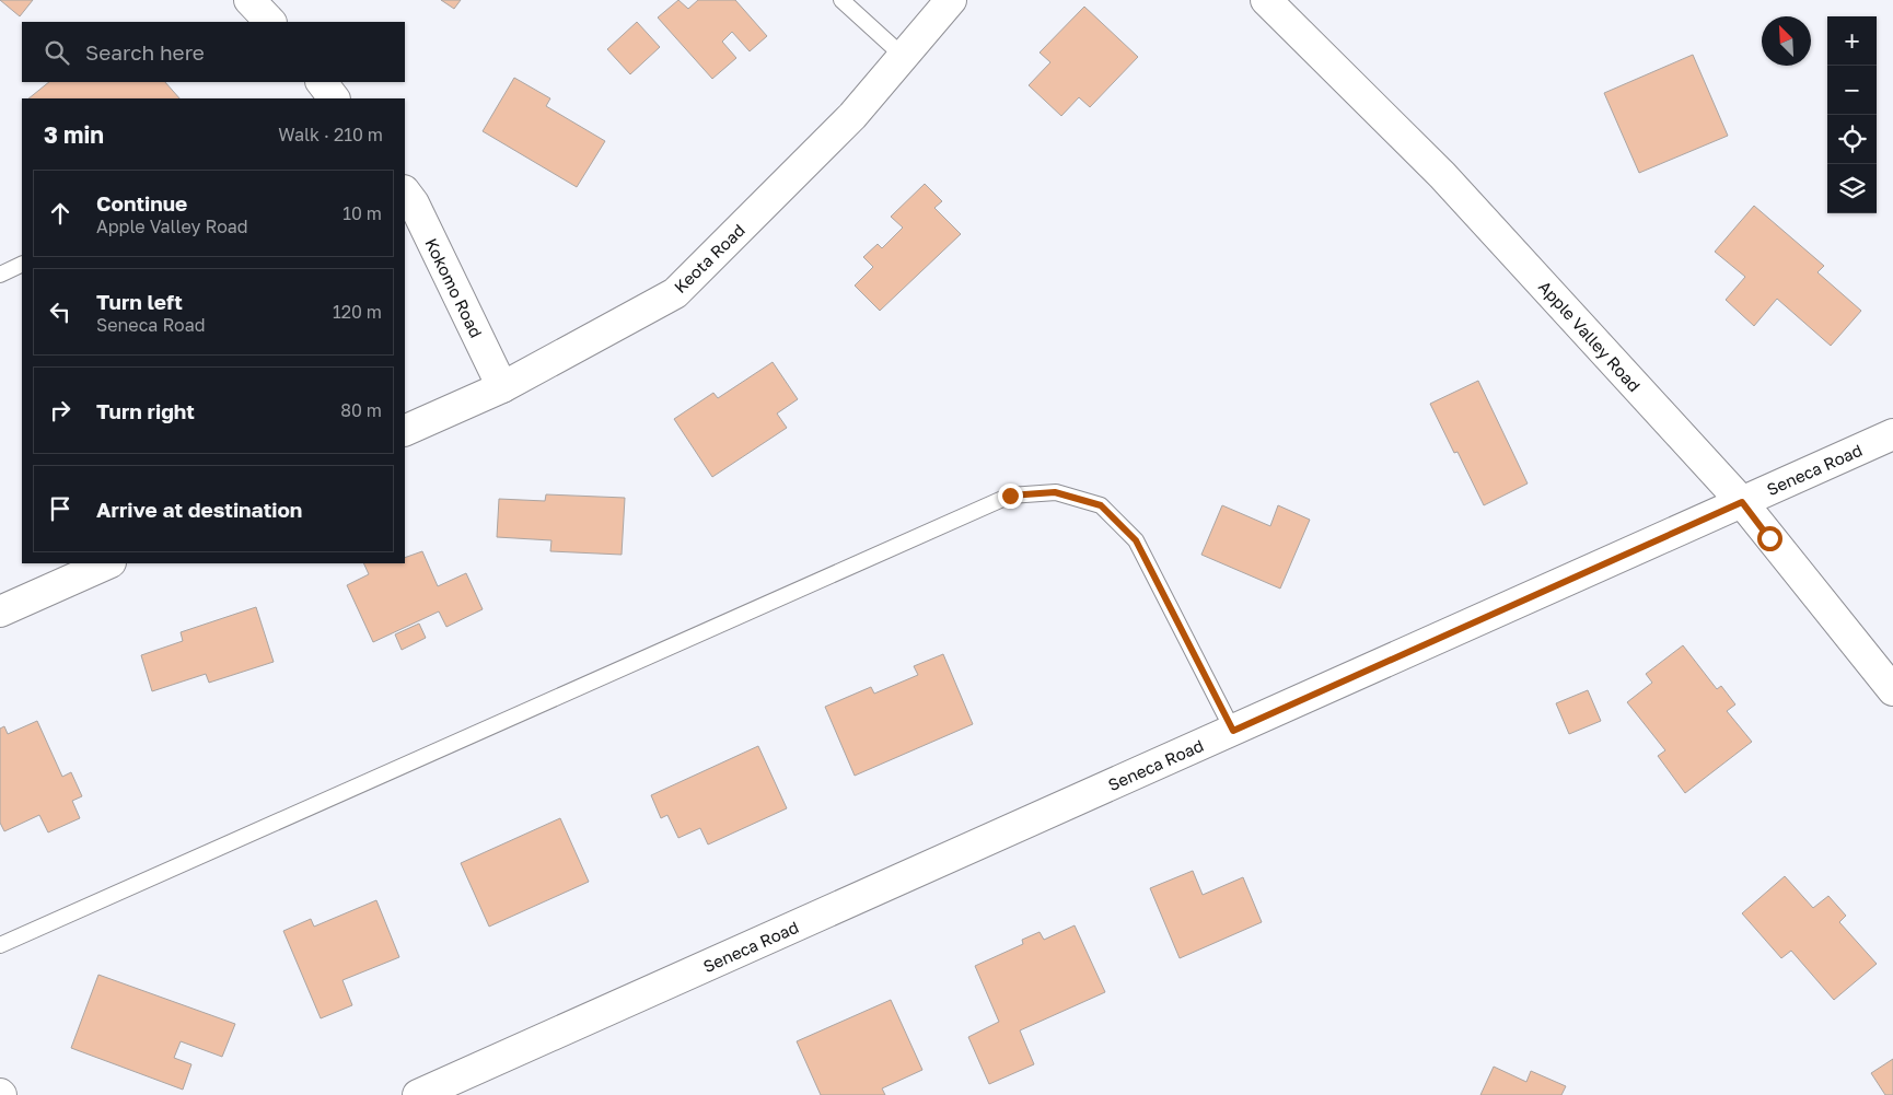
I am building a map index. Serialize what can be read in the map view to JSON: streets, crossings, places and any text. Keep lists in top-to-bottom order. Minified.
{"streets":{"street":["Keota Road","Kokomo Road","Apple Valley Road","Seneca Road"]},"crossings":[["Keota Road","Kokomo Road"],["Apple Valley Road","Seneca Road"]],"north":"top left","page":{"map_buttons":["+","−"],"search":"Search here","heading":["3 min","Walk · 210 m"],"list":[["Continue","Apple Valley Road","10 m"],["Turn left","Seneca Road","120 m"],["Turn right","80 m"],"Arrive at destination"]}}
